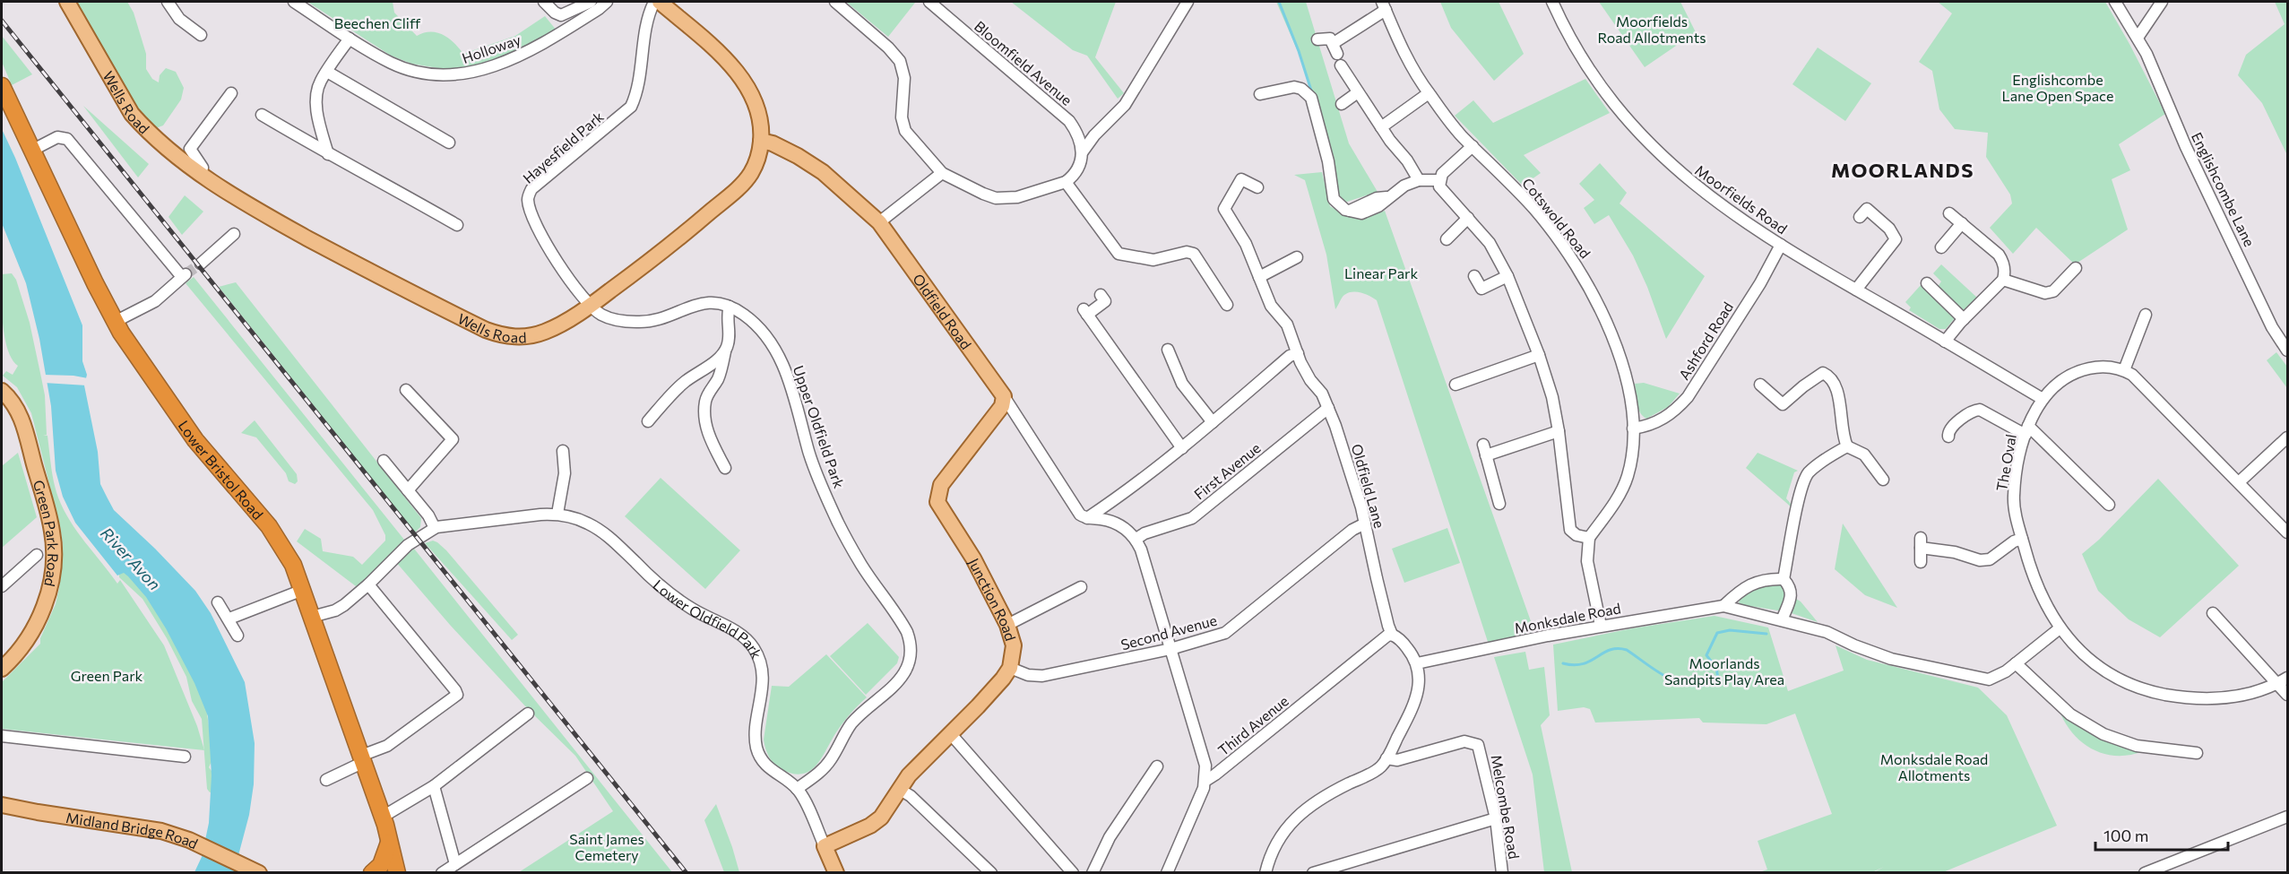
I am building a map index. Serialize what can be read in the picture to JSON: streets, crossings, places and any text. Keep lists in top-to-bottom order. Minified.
{"streets":{"highway":["Lower Bristol Road"],"main road":["Wells Road","Oldfield Road","Green Park Road","Junction Road","Lower Oldfield Park","Midland Bridge Road"],"street":["Holloway","Bloomfield Avenue","Hayesfield Park","Englishcombe Lane","Moorfields Road","Cotswold Road","Ashford Road","Upper Oldfield Park","The Oval","First Avenue","Oldfield Lane","Monksdale Road","Second Avenue","Third Avenue","Melcombe Road"]},"crossings":[["Wells Road","Hayesfield Park"],["Wells Road","Oldfield Road"],["Wells Road","Upper Oldfield Park"],["Hayesfield Park","Upper Oldfield Park"],["Moorfields Road","Ashford Road"],["Moorfields Road","The Oval"],["Cotswold Road","Ashford Road"],["Oldfield Road","Junction Road"],["Upper Oldfield Park","Lower Oldfield Park"],["The Oval","Monksdale Road"],["First Avenue","Oldfield Lane"],["Oldfield Lane","Monksdale Road"],["Oldfield Lane","Second Avenue"],["Oldfield Lane","Third Avenue"],["Junction Road","Second Avenue"]],"districts":["MOORLANDS"],"water":["River Avon"],"parks":["Moorfields Road Allotments","Beechen Cliff","Englishcombe Lane Open Space","Linear Park","Moorlands Sandpits Play Area","Green Park","Monksdale Road Allotments","Saint James Cemetery"],"scale_bar":"100 m"}
